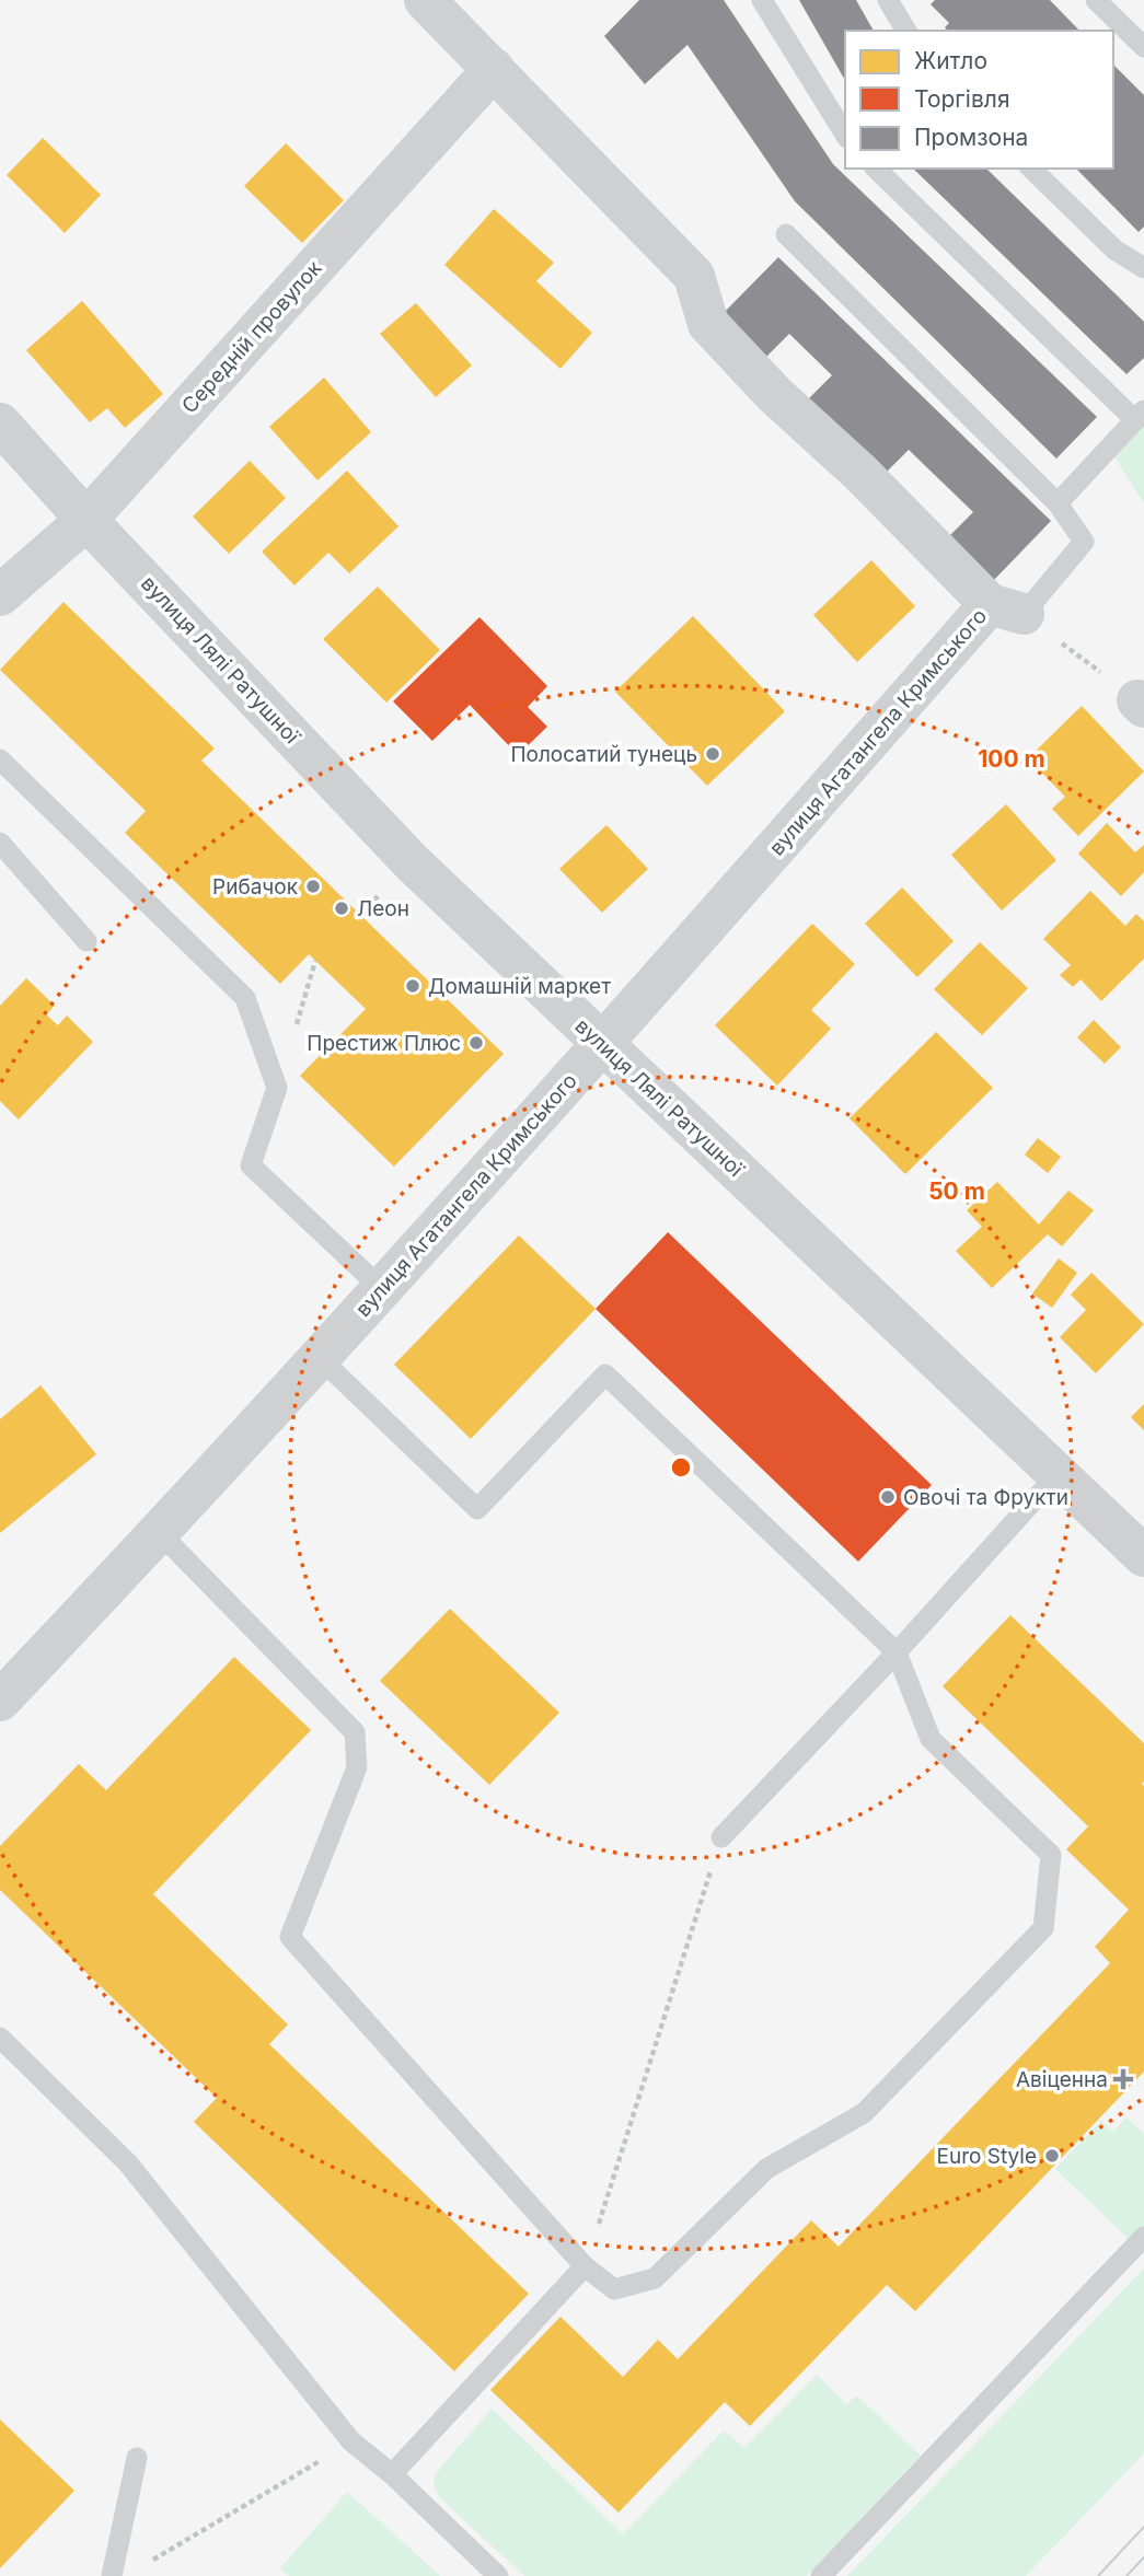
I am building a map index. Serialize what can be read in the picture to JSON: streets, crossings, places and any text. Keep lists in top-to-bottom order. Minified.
{"streets":{"street":["Середній провулок","вулиця Лялі Ратушної","вулиця Агатангела Кримського"]},"crossings":[["Середній провулок","вулиця Лялі Ратушної"],["вулиця Лялі Ратушної","вулиця Агатангела Кримського"]],"places":{"other":["Полосатий тунець","Рибачок","Леон","Домашній маркет","Престиж Плюс","Овочі та Фрукти","Euro Style"],"health":["Авіценна"]},"legend":["Житло","Торгівля","Промзона"],"rings":["100 m","50 m"]}
